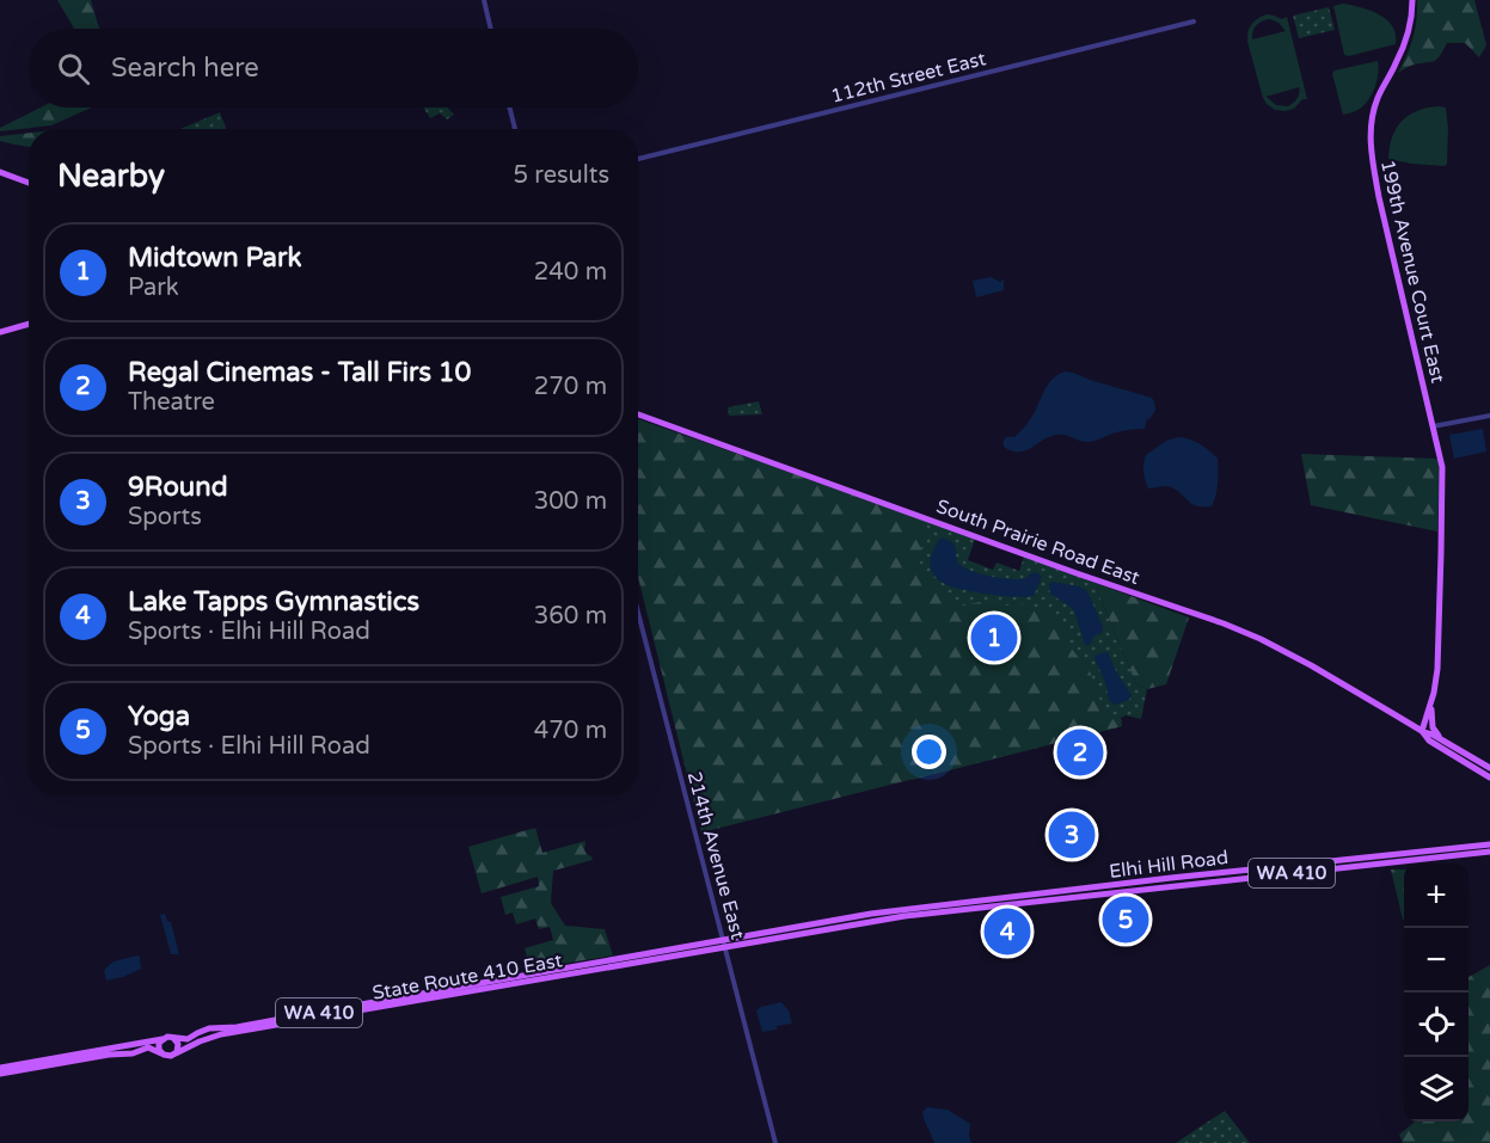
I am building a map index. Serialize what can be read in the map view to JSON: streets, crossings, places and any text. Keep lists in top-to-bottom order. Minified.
{"streets":{"main road":["199th Avenue Court East","South Prairie Road East","Elhi Hill Road","WA 410","State Route 410 East"],"street":["112th Street East","214th Avenue East"]},"crossings":[["199th Avenue Court East","South Prairie Road East"],["214th Avenue East","Elhi Hill Road"],["214th Avenue East","State Route 410 East"],["Elhi Hill Road","State Route 410 East"],["WA 410","State Route 410 East"]],"page":{"search":"Search here","heading":["Nearby","5 results"],"list":[{"mark":"1","name":"Midtown Park","note":"Park","value":"240 m"},{"mark":"2","name":"Regal Cinemas - Tall Firs 10","note":"Theatre","value":"270 m"},{"mark":"3","name":"9Round","note":"Sports","value":"300 m"},{"mark":"4","name":"Lake Tapps Gymnastics","note":"Sports · Elhi Hill Road","value":"360 m"},{"mark":"5","name":"Yoga","note":"Sports · Elhi Hill Road","value":"470 m"}],"pins":["1","2","3","5","4"],"map_buttons":["+","−"]}}
